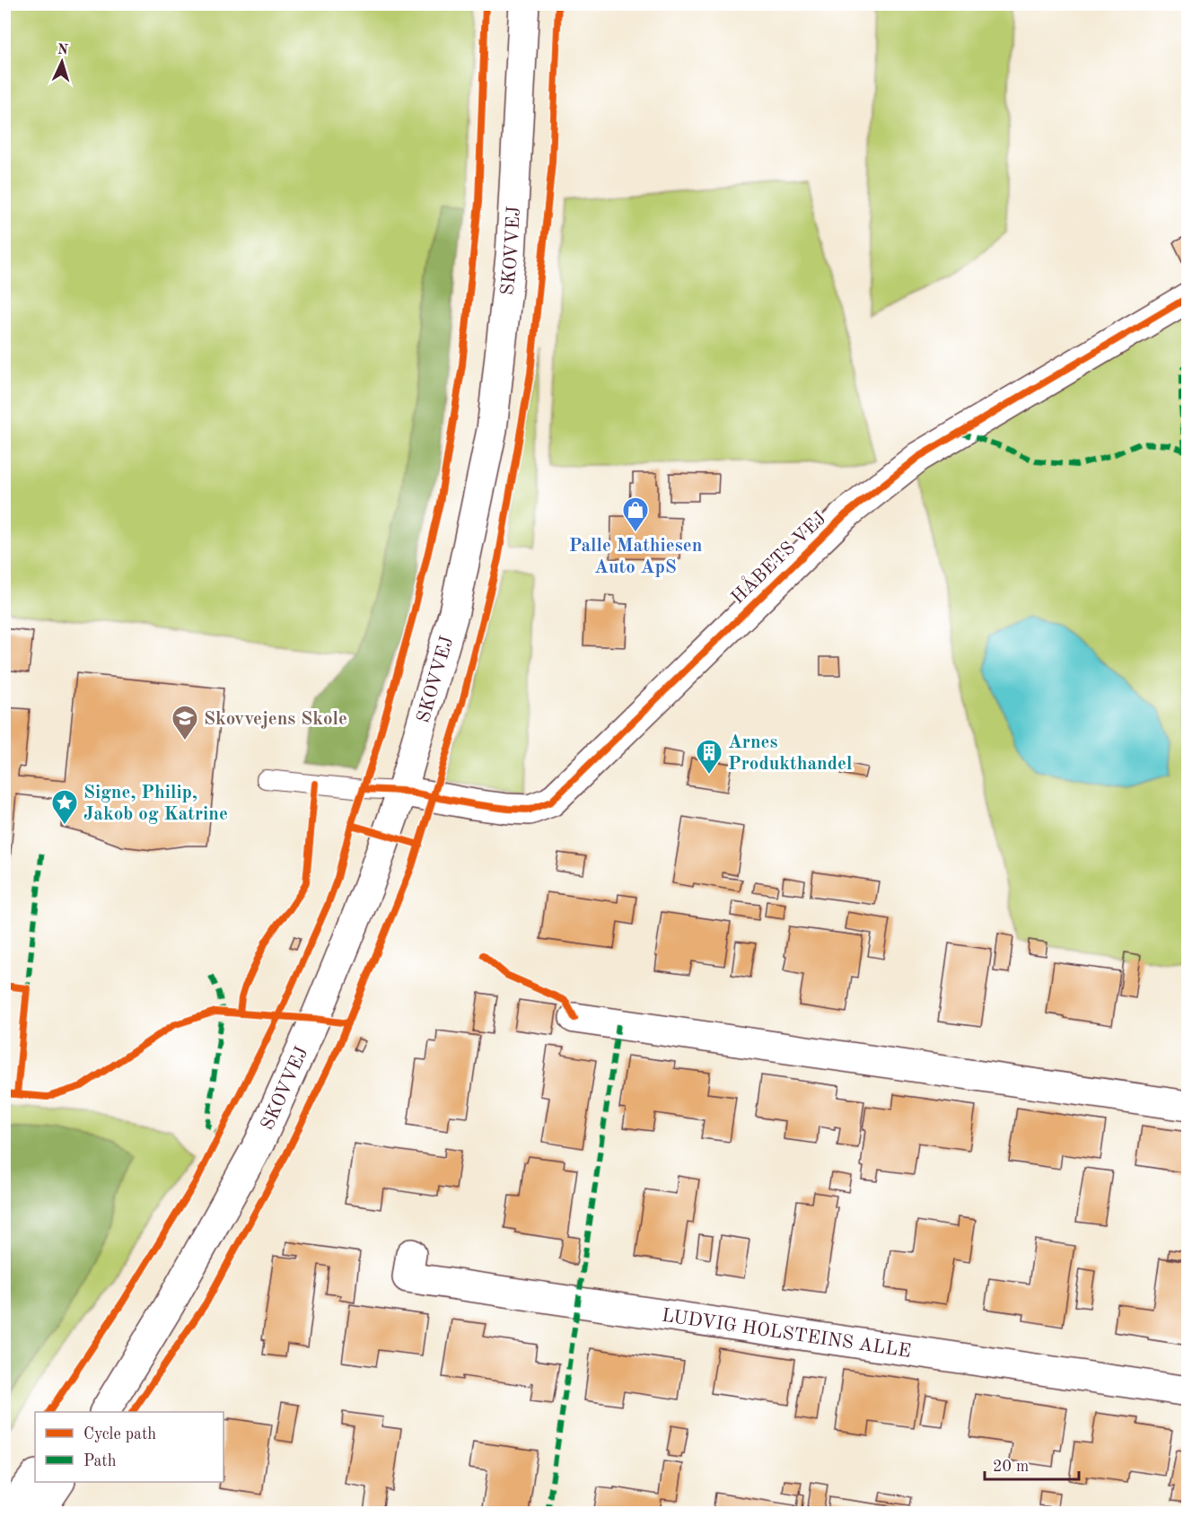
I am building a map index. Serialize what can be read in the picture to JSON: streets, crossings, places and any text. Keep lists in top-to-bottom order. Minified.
{"streets":{"street":["SKOVVEJ","HÅBETS VEJ","LUDVIG HOLSTEINS ALLE"]},"crossings":[["SKOVVEJ","HÅBETS VEJ"]],"places":{"shop":["Palle Mathiesen Auto ApS"],"school or university":["Skovvejens Skole"],"building":["Arnes Produkthandel"],"place":["Signe, Philip, Jakob og Katrine"]},"legend":["Cycle path","Path"],"scale_bar":"20 m","north":"top"}
